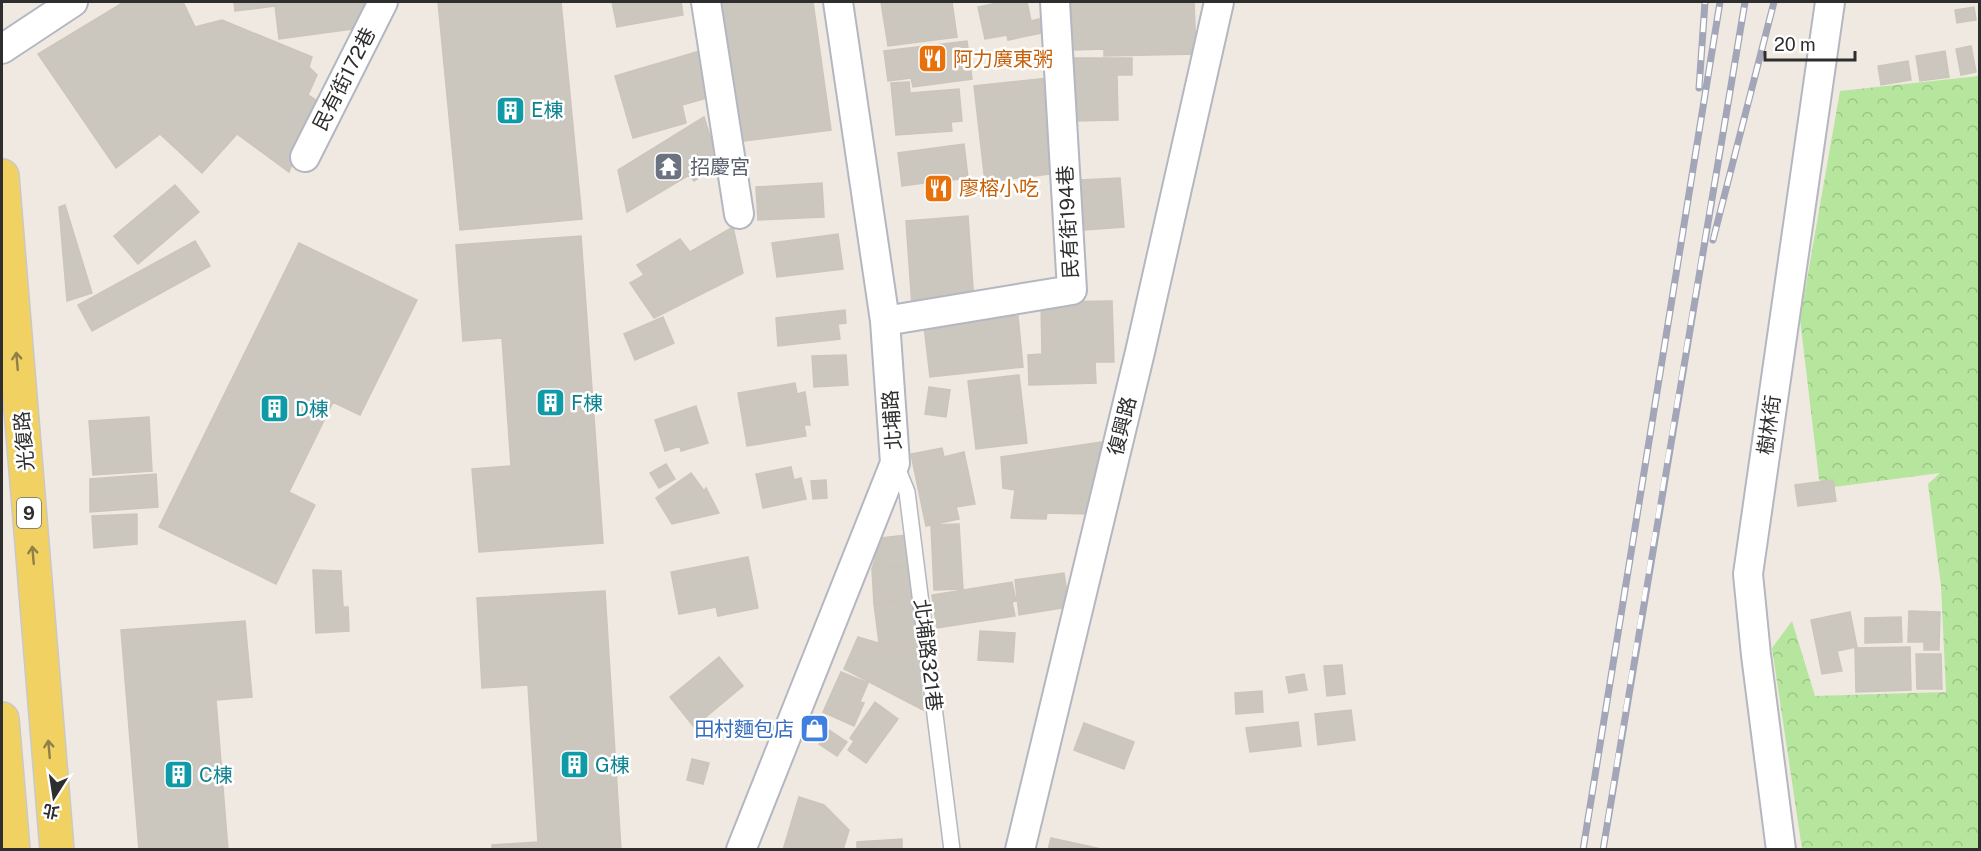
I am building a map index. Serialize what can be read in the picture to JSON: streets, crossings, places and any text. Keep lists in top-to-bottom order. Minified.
{"streets":{"main road":["光復路","9"],"street":["民有街172巷","民有街194巷","北埔路","樹林街","復興路"],"lane":["北埔路321巷"]},"crossings":[["民有街194巷","北埔路"],["北埔路","北埔路321巷"]],"one_way":["光復路"],"places":{"restaurant":["阿力廣東粥","廖榕小吃"],"building":["E棟","F棟","D棟","G棟","C棟"],"temple":["招慶宮"],"shop":["田村麵包店"]},"scale_bar":"20 m","north":"bottom"}
